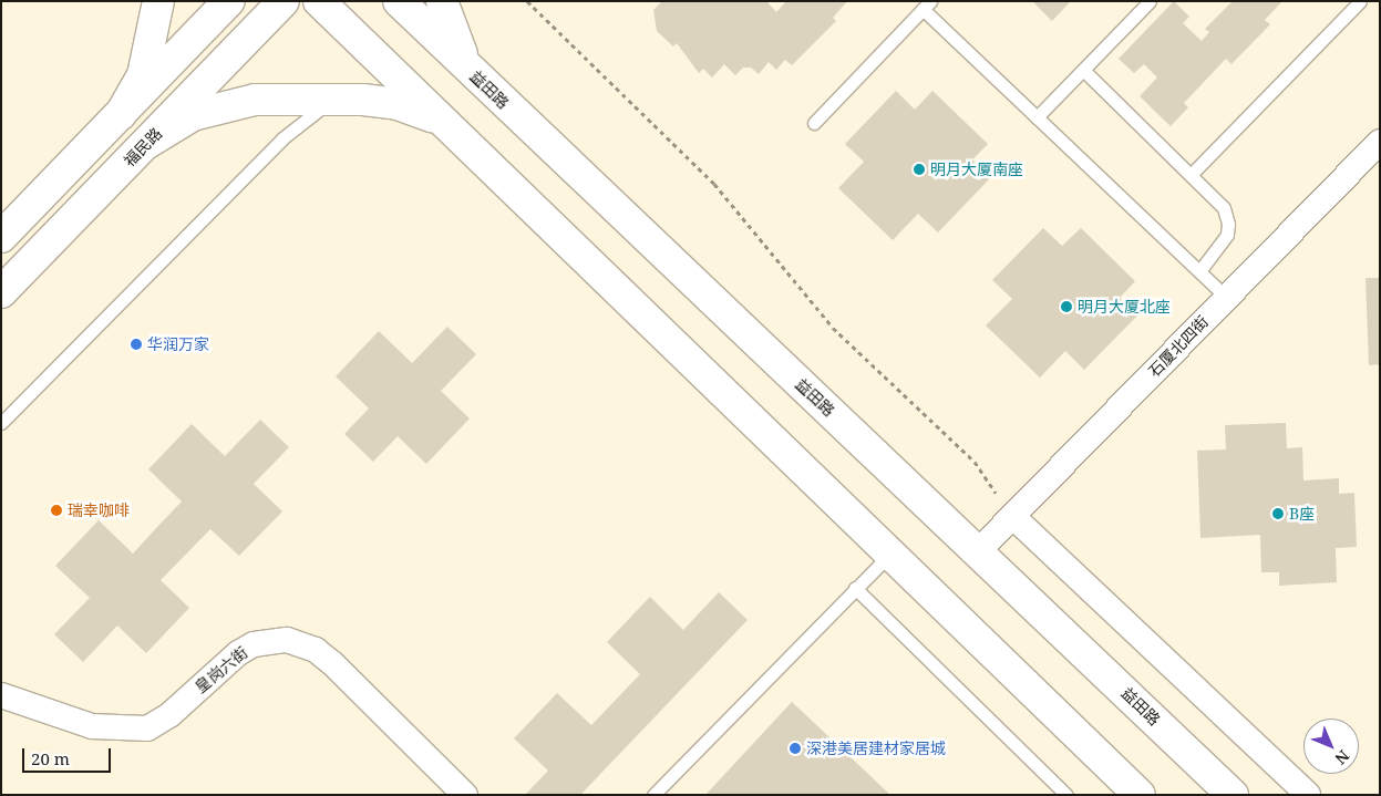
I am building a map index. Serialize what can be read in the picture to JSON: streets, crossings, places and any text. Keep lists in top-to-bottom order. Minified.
{"streets":{"main road":["益田路","福民路"],"street":["石厦北四街","皇岗六街"]},"crossings":[["益田路","石厦北四街"]],"places":["明月大厦南座","明月大厦北座","华润万家","瑞幸咖啡","B座","深港美居建材家居城"],"scale_bar":"20 m","north":"bottom right"}
